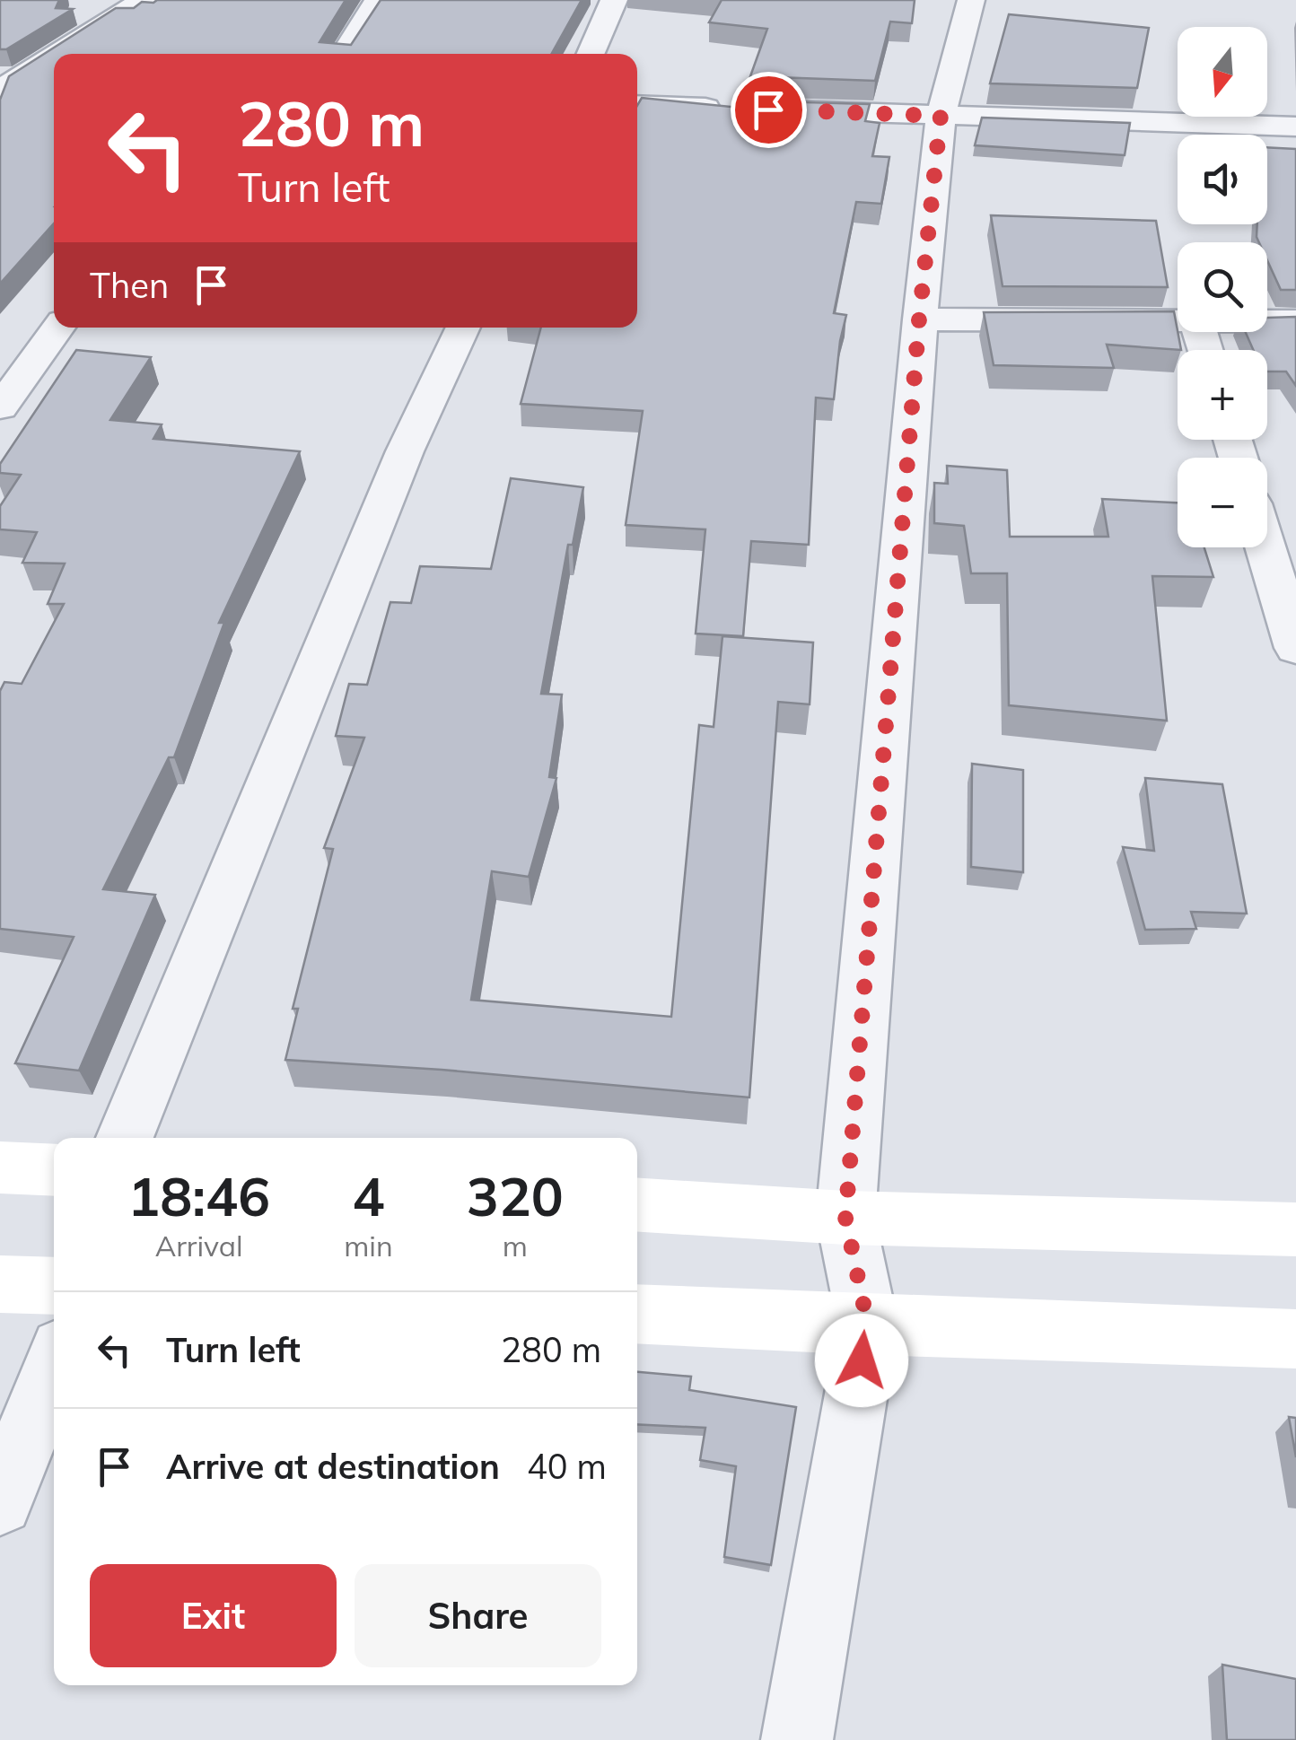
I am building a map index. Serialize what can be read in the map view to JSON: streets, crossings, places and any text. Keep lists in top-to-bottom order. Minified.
{"north":"bottom","page":{"map_buttons":["+","−"],"turn":["280 m","Turn left"],"then":"Then","eta":["18:46","Arrival","4","min","320","m"],"list":[{"name":"Turn left","value":"280 m"},{"name":"Arrive at destination","value":"40 m"}],"buttons":["Exit","Share"]}}
